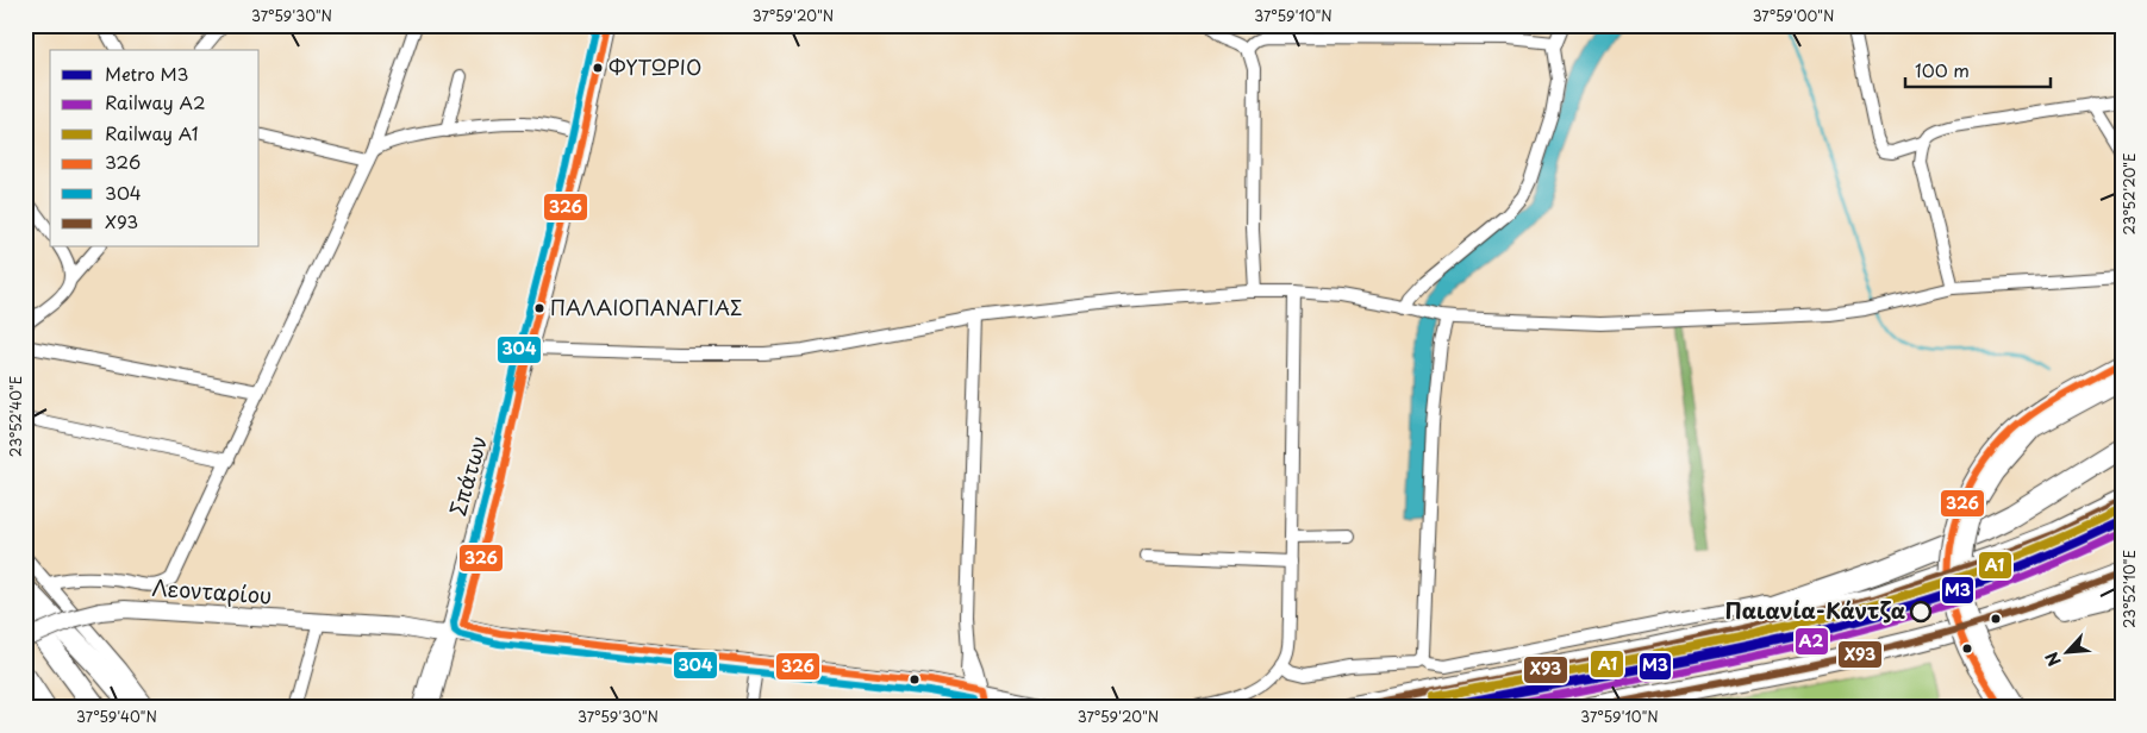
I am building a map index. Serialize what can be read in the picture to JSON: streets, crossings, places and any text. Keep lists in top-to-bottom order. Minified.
{"streets":{"street":["Σπάτων","Λεονταρίου"]},"crossings":[["Σπάτων","Λεονταρίου"]],"places":["ΦΥΤΩΡΙΟ","ΠΑΛΑΙΟΠΑΝΑΓΙΑΣ","Παιανία-Κάντζα"],"lines":["transit line 326","transit line 304","transit line X93","rail line A1","metro line Μ3","rail line A2"],"legend":["Metro Μ3","Railway A2","Railway A1","326","304","X93"],"scale_bar":"100 m","north":"bottom left","coordinates":["37°59'30\"N","37°59'20\"N","37°59'10\"N","37°59'00\"N","23°52'20\"E","23°52'40\"E","23°52'10\"E","37°59'40\"N"]}
